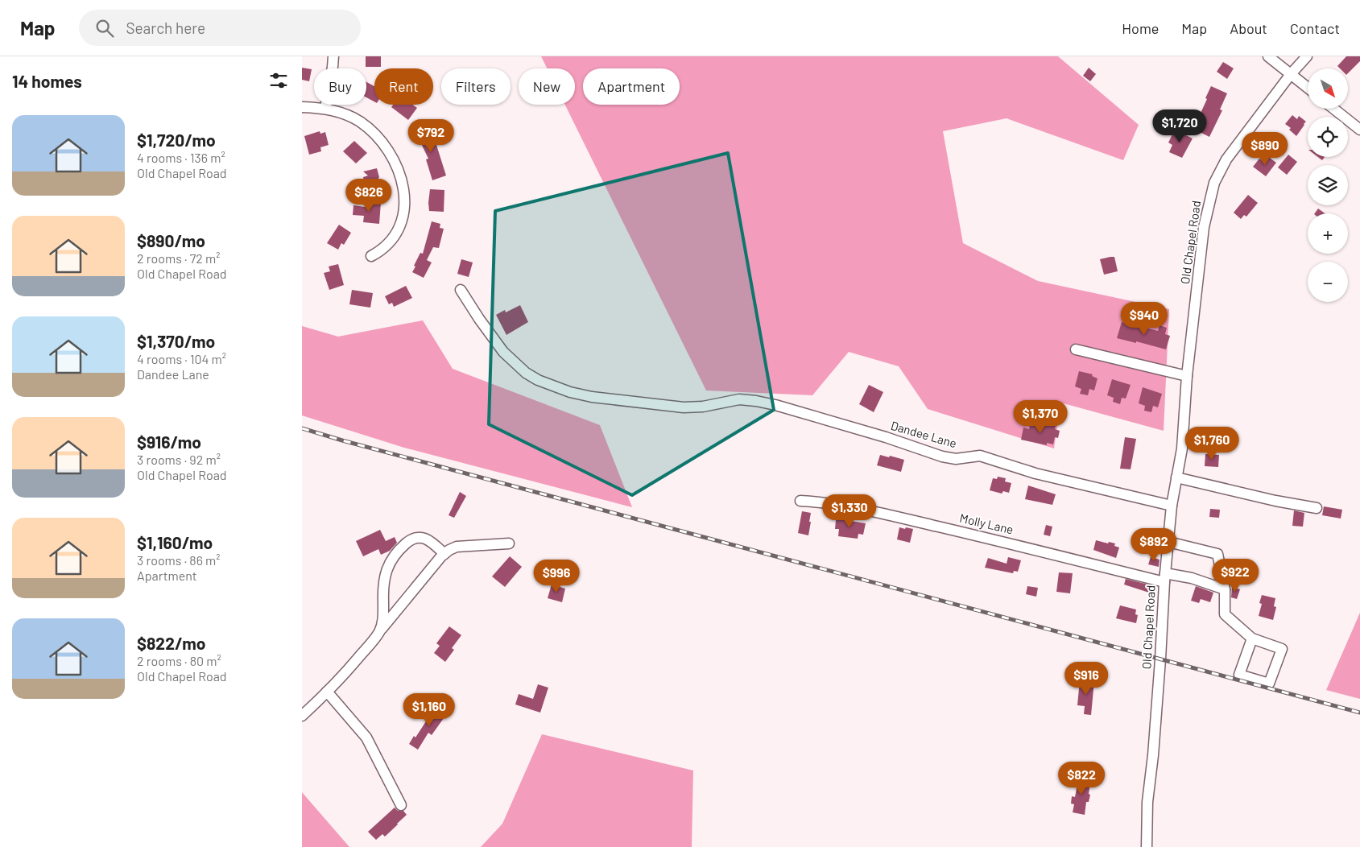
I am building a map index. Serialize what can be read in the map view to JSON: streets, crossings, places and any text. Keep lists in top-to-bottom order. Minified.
{"streets":{"street":["Old Chapel Road","Dandee Lane","Molly Lane"]},"crossings":[["Old Chapel Road","Dandee Lane"],["Old Chapel Road","Molly Lane"]],"north":"bottom right","page":{"header":"Map","search":"Search here","nav":["Home","Map","About","Contact"],"heading":"14 homes","map_buttons":["+","−"],"chip":["Buy","Rent","Filters","New","Apartment"],"list":[{"name":"$1,720/mo","note":"4 rooms · 136 m² · Old Chapel Road"},{"name":"$890/mo","note":"2 rooms · 72 m² · Old Chapel Road"},{"name":"$1,370/mo","note":"4 rooms · 104 m² · Dandee Lane"},{"name":"$916/mo","note":"3 rooms · 92 m² · Old Chapel Road"},{"name":"$1,160/mo","note":"3 rooms · 86 m² · Apartment"},{"name":"$822/mo","note":"2 rooms · 80 m² · Old Chapel Road"}],"price":["$1,720","$792","$890","$826","$940","$1,370","$1,760","$1,330","$892","$922","$996","$916","$1,160","$822"]}}
